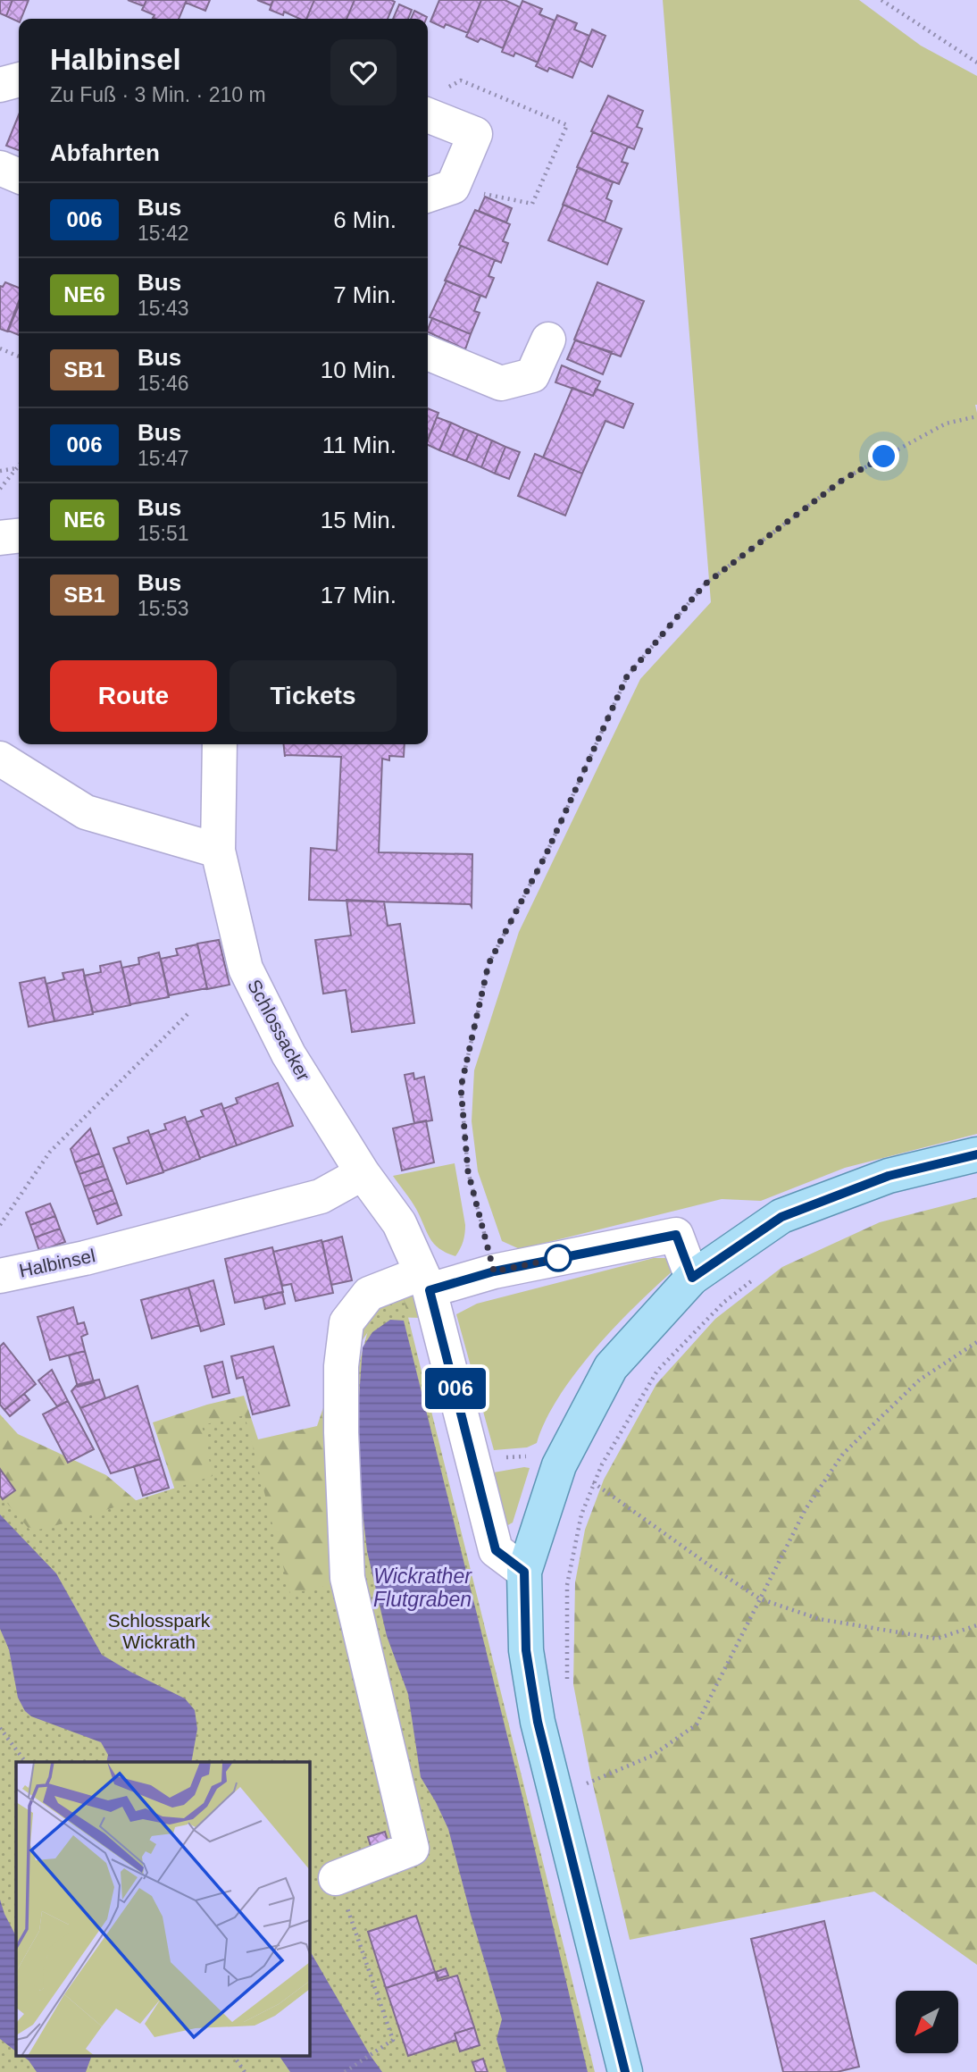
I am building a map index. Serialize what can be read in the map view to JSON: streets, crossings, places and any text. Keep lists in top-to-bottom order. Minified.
{"streets":{"street":["Schlossacker","Halbinsel"]},"crossings":[["Schlossacker","Halbinsel"]],"water":["Wickrather Flutgraben"],"parks":["Schlosspark Wickrath"],"lines":["bus line 006"],"north":"bottom left","page":{"on_map":"006","heading":[["Halbinsel","Zu Fuß · 3 Min. · 210 m"],"Abfahrten"],"list":[{"mark":"006","name":"Bus","note":"15:42","value":"6 Min."},{"mark":"NE6","name":"Bus","note":"15:43","value":"7 Min."},{"mark":"SB1","name":"Bus","note":"15:46","value":"10 Min."},{"mark":"006","name":"Bus","note":"15:47","value":"11 Min."},{"mark":"NE6","name":"Bus","note":"15:51","value":"15 Min."},{"mark":"SB1","name":"Bus","note":"15:53","value":"17 Min."}],"buttons":["Route","Tickets"]}}
